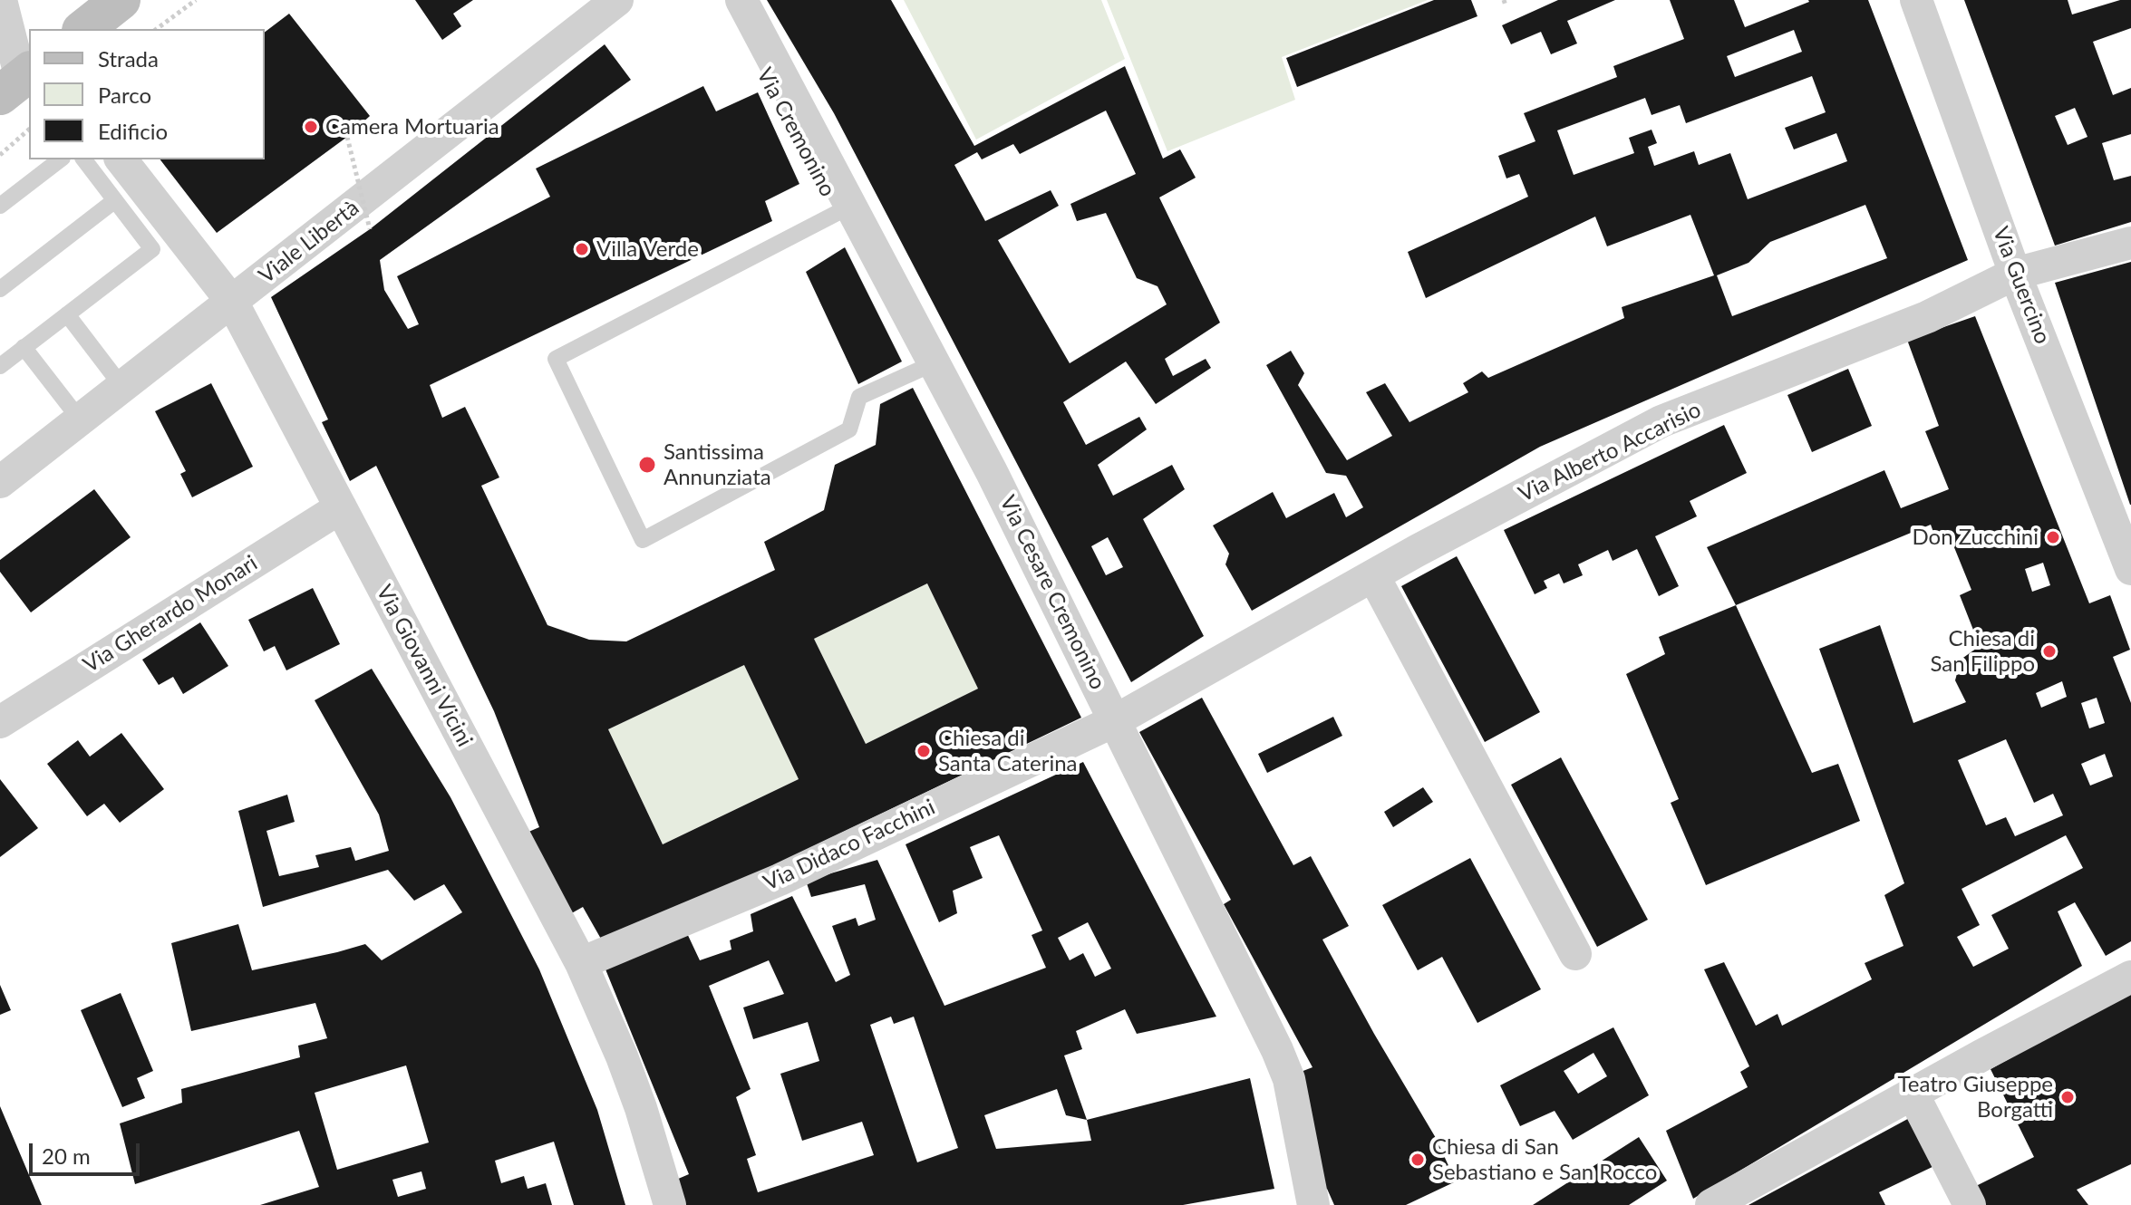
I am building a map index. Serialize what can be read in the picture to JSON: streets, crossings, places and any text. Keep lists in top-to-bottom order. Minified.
{"streets":{"street":["Via Cremonino","Viale Libertà","Via Guercino","Via Alberto Accarisio","Via Cesare Cremonino","Via Gherardo Monari","Via Giovanni Vicini","Via Didaco Facchini"]},"crossings":[["Via Cremonino","Via Cesare Cremonino"],["Viale Libertà","Via Giovanni Vicini"],["Via Guercino","Via Alberto Accarisio"],["Via Alberto Accarisio","Via Cesare Cremonino"],["Via Alberto Accarisio","Via Didaco Facchini"],["Via Cesare Cremonino","Via Didaco Facchini"],["Via Gherardo Monari","Via Giovanni Vicini"],["Via Giovanni Vicini","Via Didaco Facchini"]],"places":["Camera Mortuaria","Villa Verde","Santissima Annunziata","Don Zucchini","Chiesa di San Filippo","Chiesa di Santa Caterina","Teatro Giuseppe Borgatti","Chiesa di San Sebastiano e San Rocco"],"legend":["Strada","Parco","Edificio"],"scale_bar":"20 m"}
